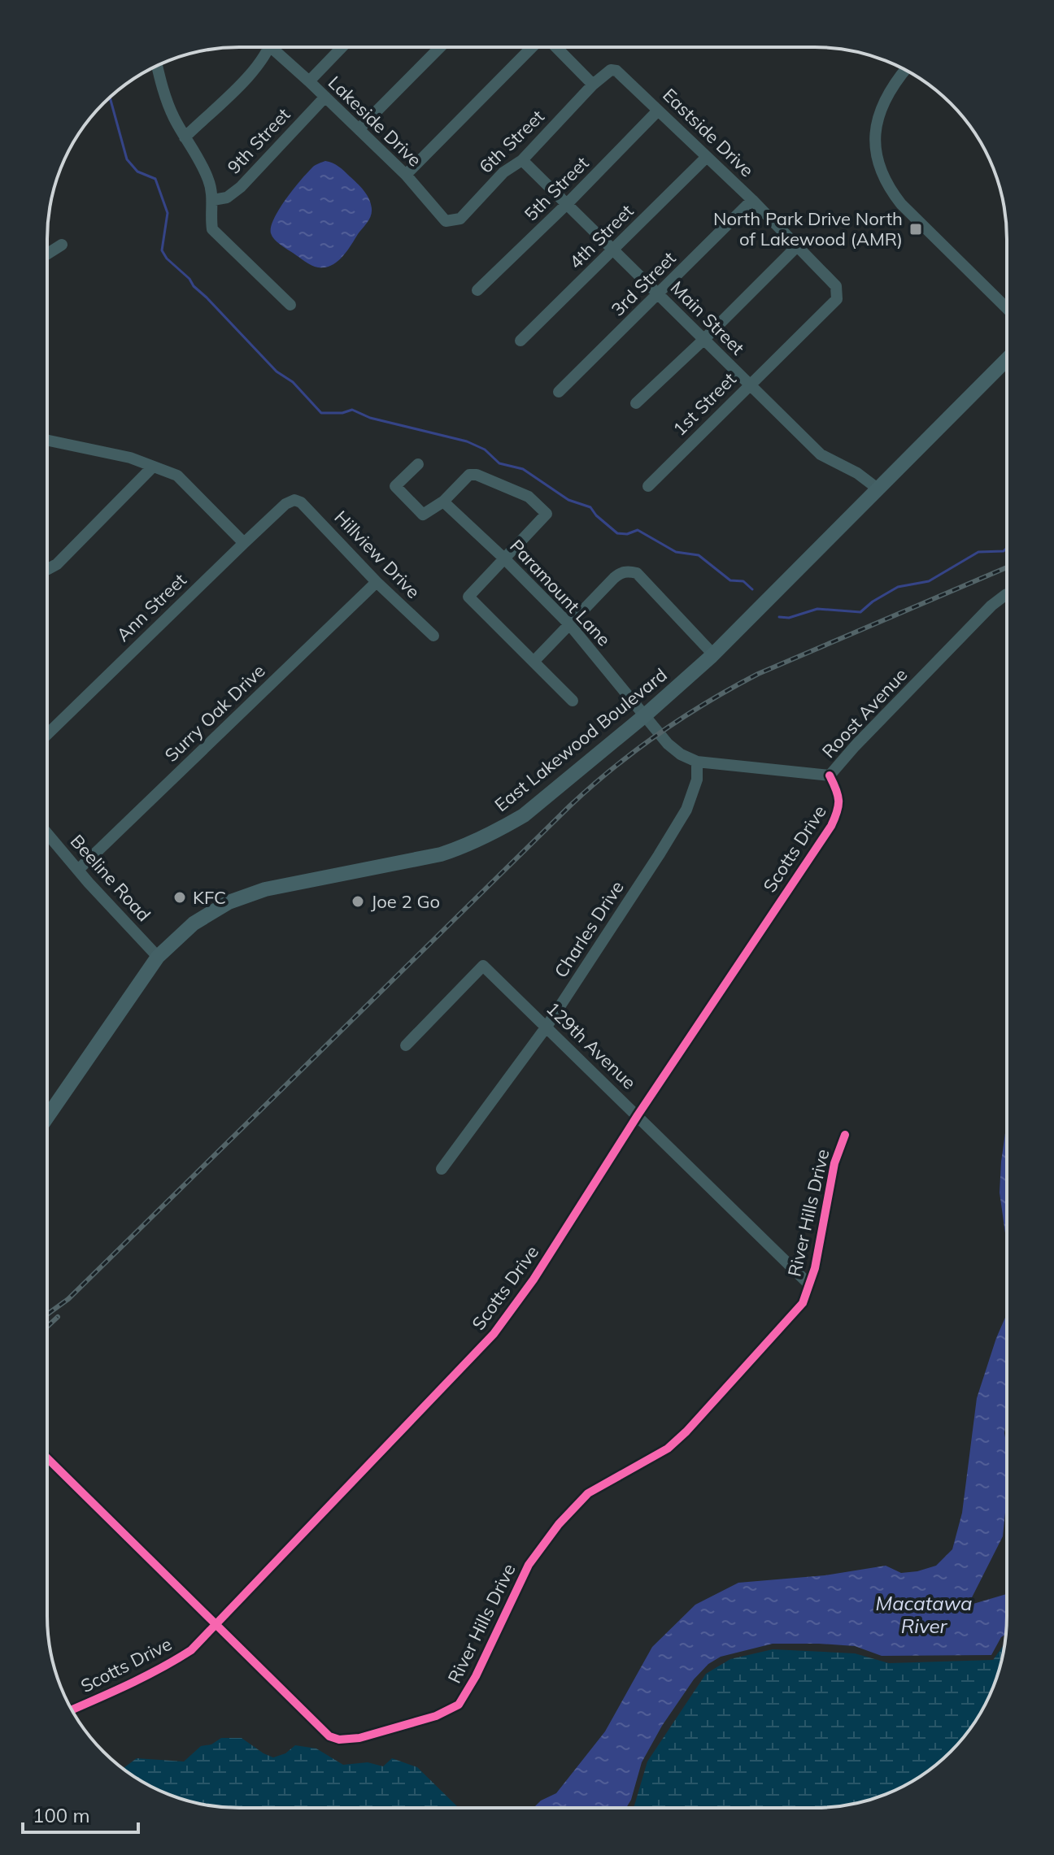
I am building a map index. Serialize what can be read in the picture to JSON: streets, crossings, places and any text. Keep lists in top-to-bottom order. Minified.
{"streets":{"main road":["East Lakewood Boulevard"],"street":["Lakeside Drive","Eastside Drive","9th Street","6th Street","5th Street","4th Street","3rd Street","Main Street","1st Street","Hillview Drive","Paramount Lane","Ann Street","Surry Oak Drive","Roost Avenue","Scotts Drive","Beeline Road","Charles Drive","129th Avenue","River Hills Drive"]},"crossings":[["Lakeside Drive","9th Street"],["Lakeside Drive","6th Street"],["Eastside Drive","6th Street"],["Eastside Drive","5th Street"],["Eastside Drive","4th Street"],["Eastside Drive","3rd Street"],["Eastside Drive","1st Street"],["6th Street","Main Street"],["5th Street","Main Street"],["4th Street","Main Street"],["3rd Street","Main Street"],["Main Street","1st Street"],["Main Street","East Lakewood Boulevard"],["Hillview Drive","Ann Street"],["Hillview Drive","Surry Oak Drive"],["Paramount Lane","Roost Avenue"],["Paramount Lane","East Lakewood Boulevard"],["Surry Oak Drive","Beeline Road"],["Roost Avenue","East Lakewood Boulevard"],["Roost Avenue","Scotts Drive"],["Roost Avenue","Charles Drive"],["East Lakewood Boulevard","Beeline Road"],["Scotts Drive","129th Avenue"],["Scotts Drive","River Hills Drive"],["Charles Drive","129th Avenue"],["129th Avenue","River Hills Drive"]],"water":["Macatawa River"],"places":{"transit":["North Park Drive North of Lakewood (AMR)"],"other":["KFC","Joe 2 Go"]},"scale_bar":"100 m"}
